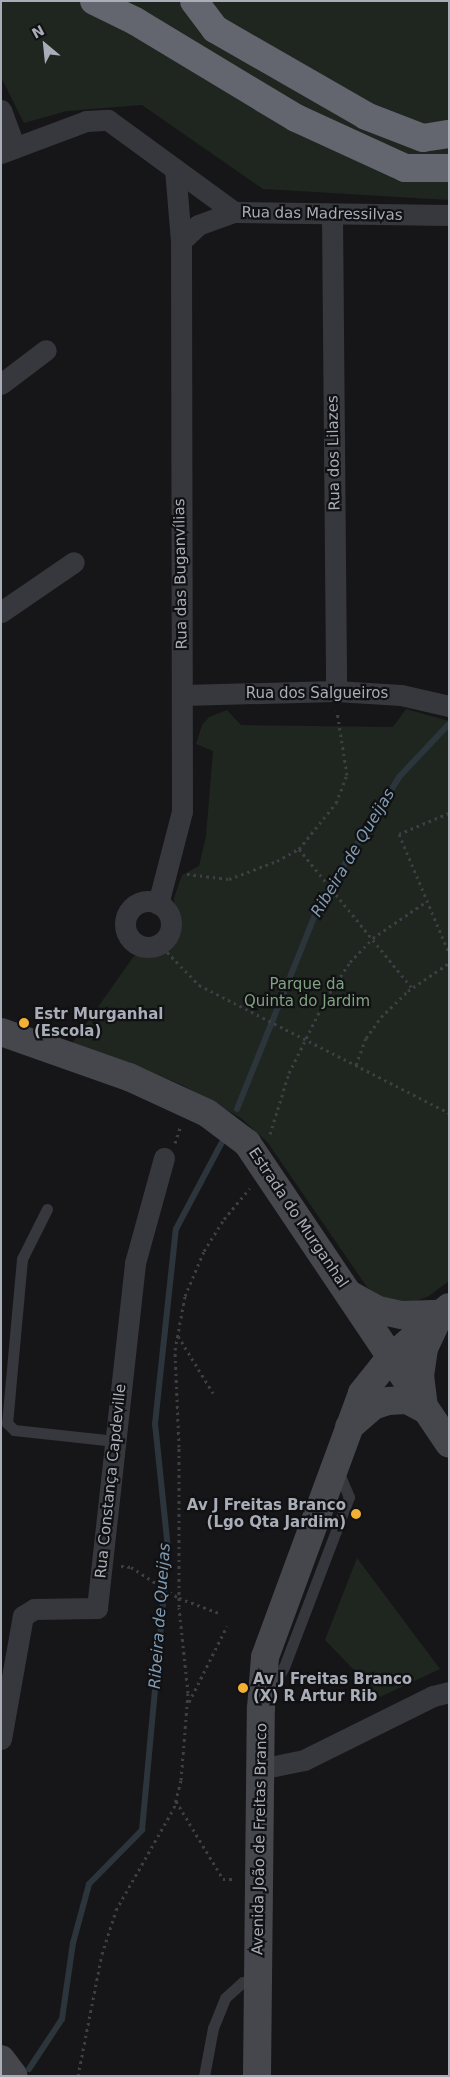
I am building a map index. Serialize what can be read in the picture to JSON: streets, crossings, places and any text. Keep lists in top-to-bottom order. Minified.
{"streets":{"street":["Rua das Madressilvas","Rua dos Lilazes","Rua das Buganvílias","Rua dos Salgueiros","Estrada do Murganhal","Rua Constança Capdeville","Avenida João de Freitas Branco"]},"crossings":[["Rua das Madressilvas","Rua dos Lilazes"],["Rua das Madressilvas","Rua das Buganvílias"],["Rua dos Lilazes","Rua dos Salgueiros"],["Rua das Buganvílias","Rua dos Salgueiros"],["Estrada do Murganhal","Avenida João de Freitas Branco"]],"water":["Ribeira de Queijas"],"parks":["Parque da Quinta do Jardim"],"places":["Estr Murganhal (Escola)","Av J Freitas Branco (Lgo Qta Jardim)","Av J Freitas Branco (X) R Artur Rib"],"north":"top left"}
